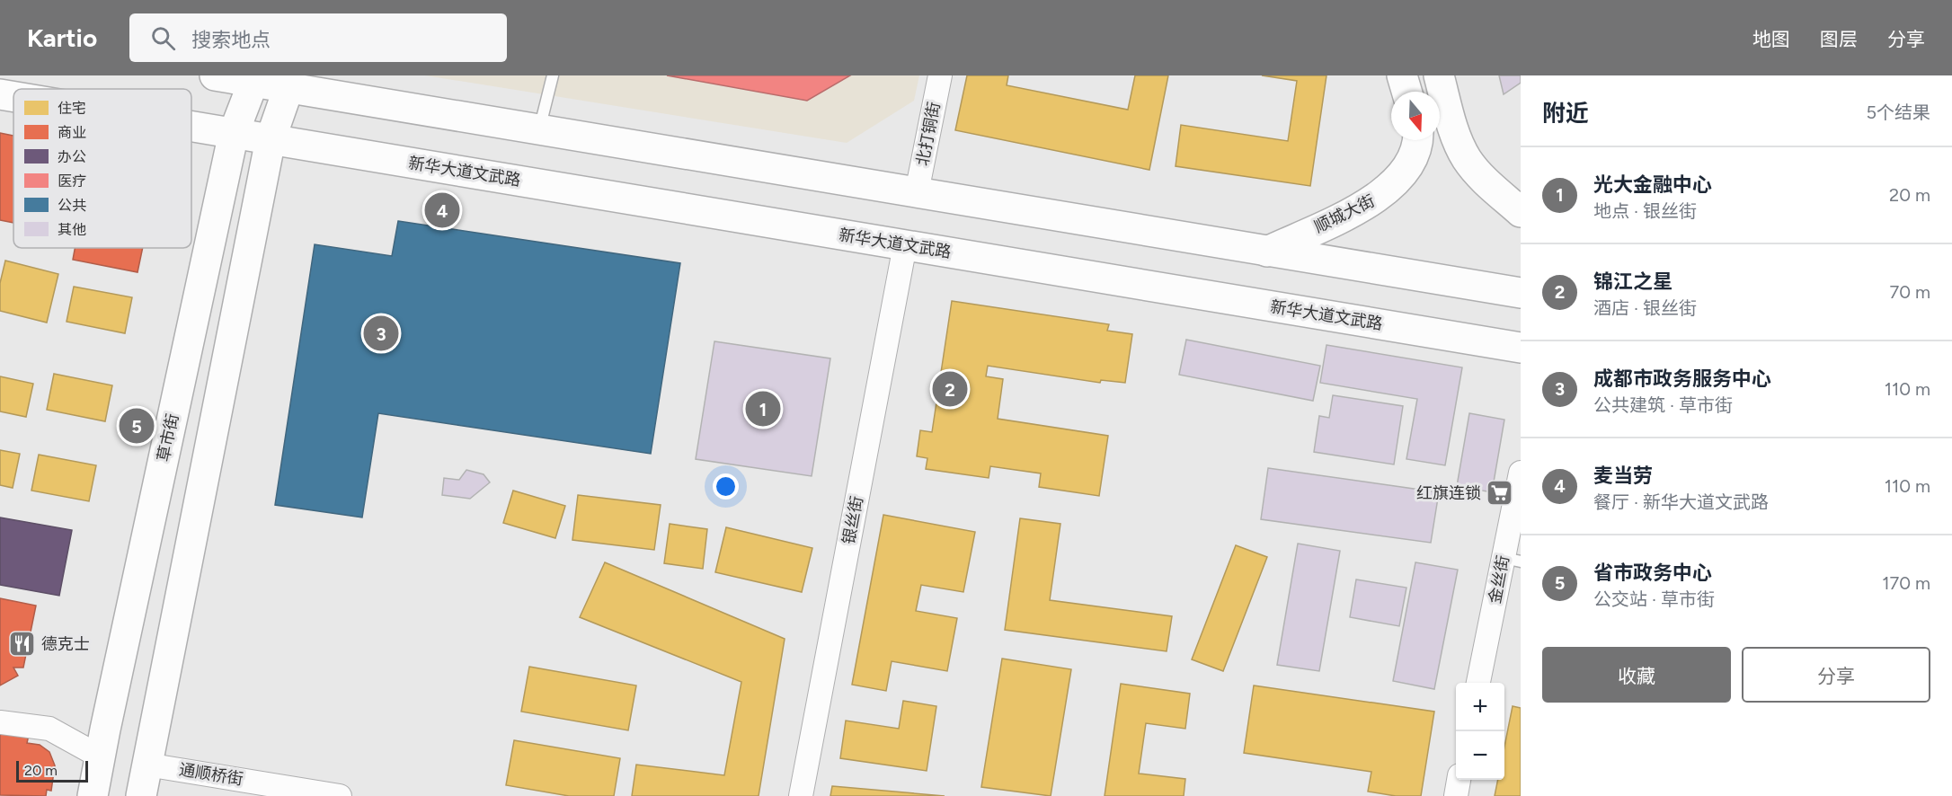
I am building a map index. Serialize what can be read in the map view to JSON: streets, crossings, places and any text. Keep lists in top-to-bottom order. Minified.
{"streets":{"main road":["新华大道文武路","顺城大街","草市街"],"street":["北打铜街","银丝街","金丝街","通顺桥街"]},"crossings":[["新华大道文武路","草市街"],["新华大道文武路","银丝街"]],"places":{"supermarket":["红旗连锁"],"restaurant":["德克士"]},"legend":["住宅","商业","办公","医疗","公共","其他"],"scale_bar":"20 m","north":"bottom","page":{"header":"Kartio","search":"搜索地点","nav":["地图","图层","分享"],"heading":["附近","5个结果"],"list":[{"mark":"1","name":"光大金融中心","note":"地点 · 银丝街","value":"20 m"},{"mark":"2","name":"锦江之星","note":"酒店 · 银丝街","value":"70 m"},{"mark":"3","name":"成都市政务服务中心","note":"公共建筑 · 草市街","value":"110 m"},{"mark":"4","name":"麦当劳","note":"餐厅 · 新华大道文武路","value":"110 m"},{"mark":"5","name":"省市政务中心","note":"公交站 · 草市街","value":"170 m"}],"pins":["4","3","2","1","5"],"buttons":["收藏","分享"],"map_buttons":["+","−"],"scale":"20 m"}}
